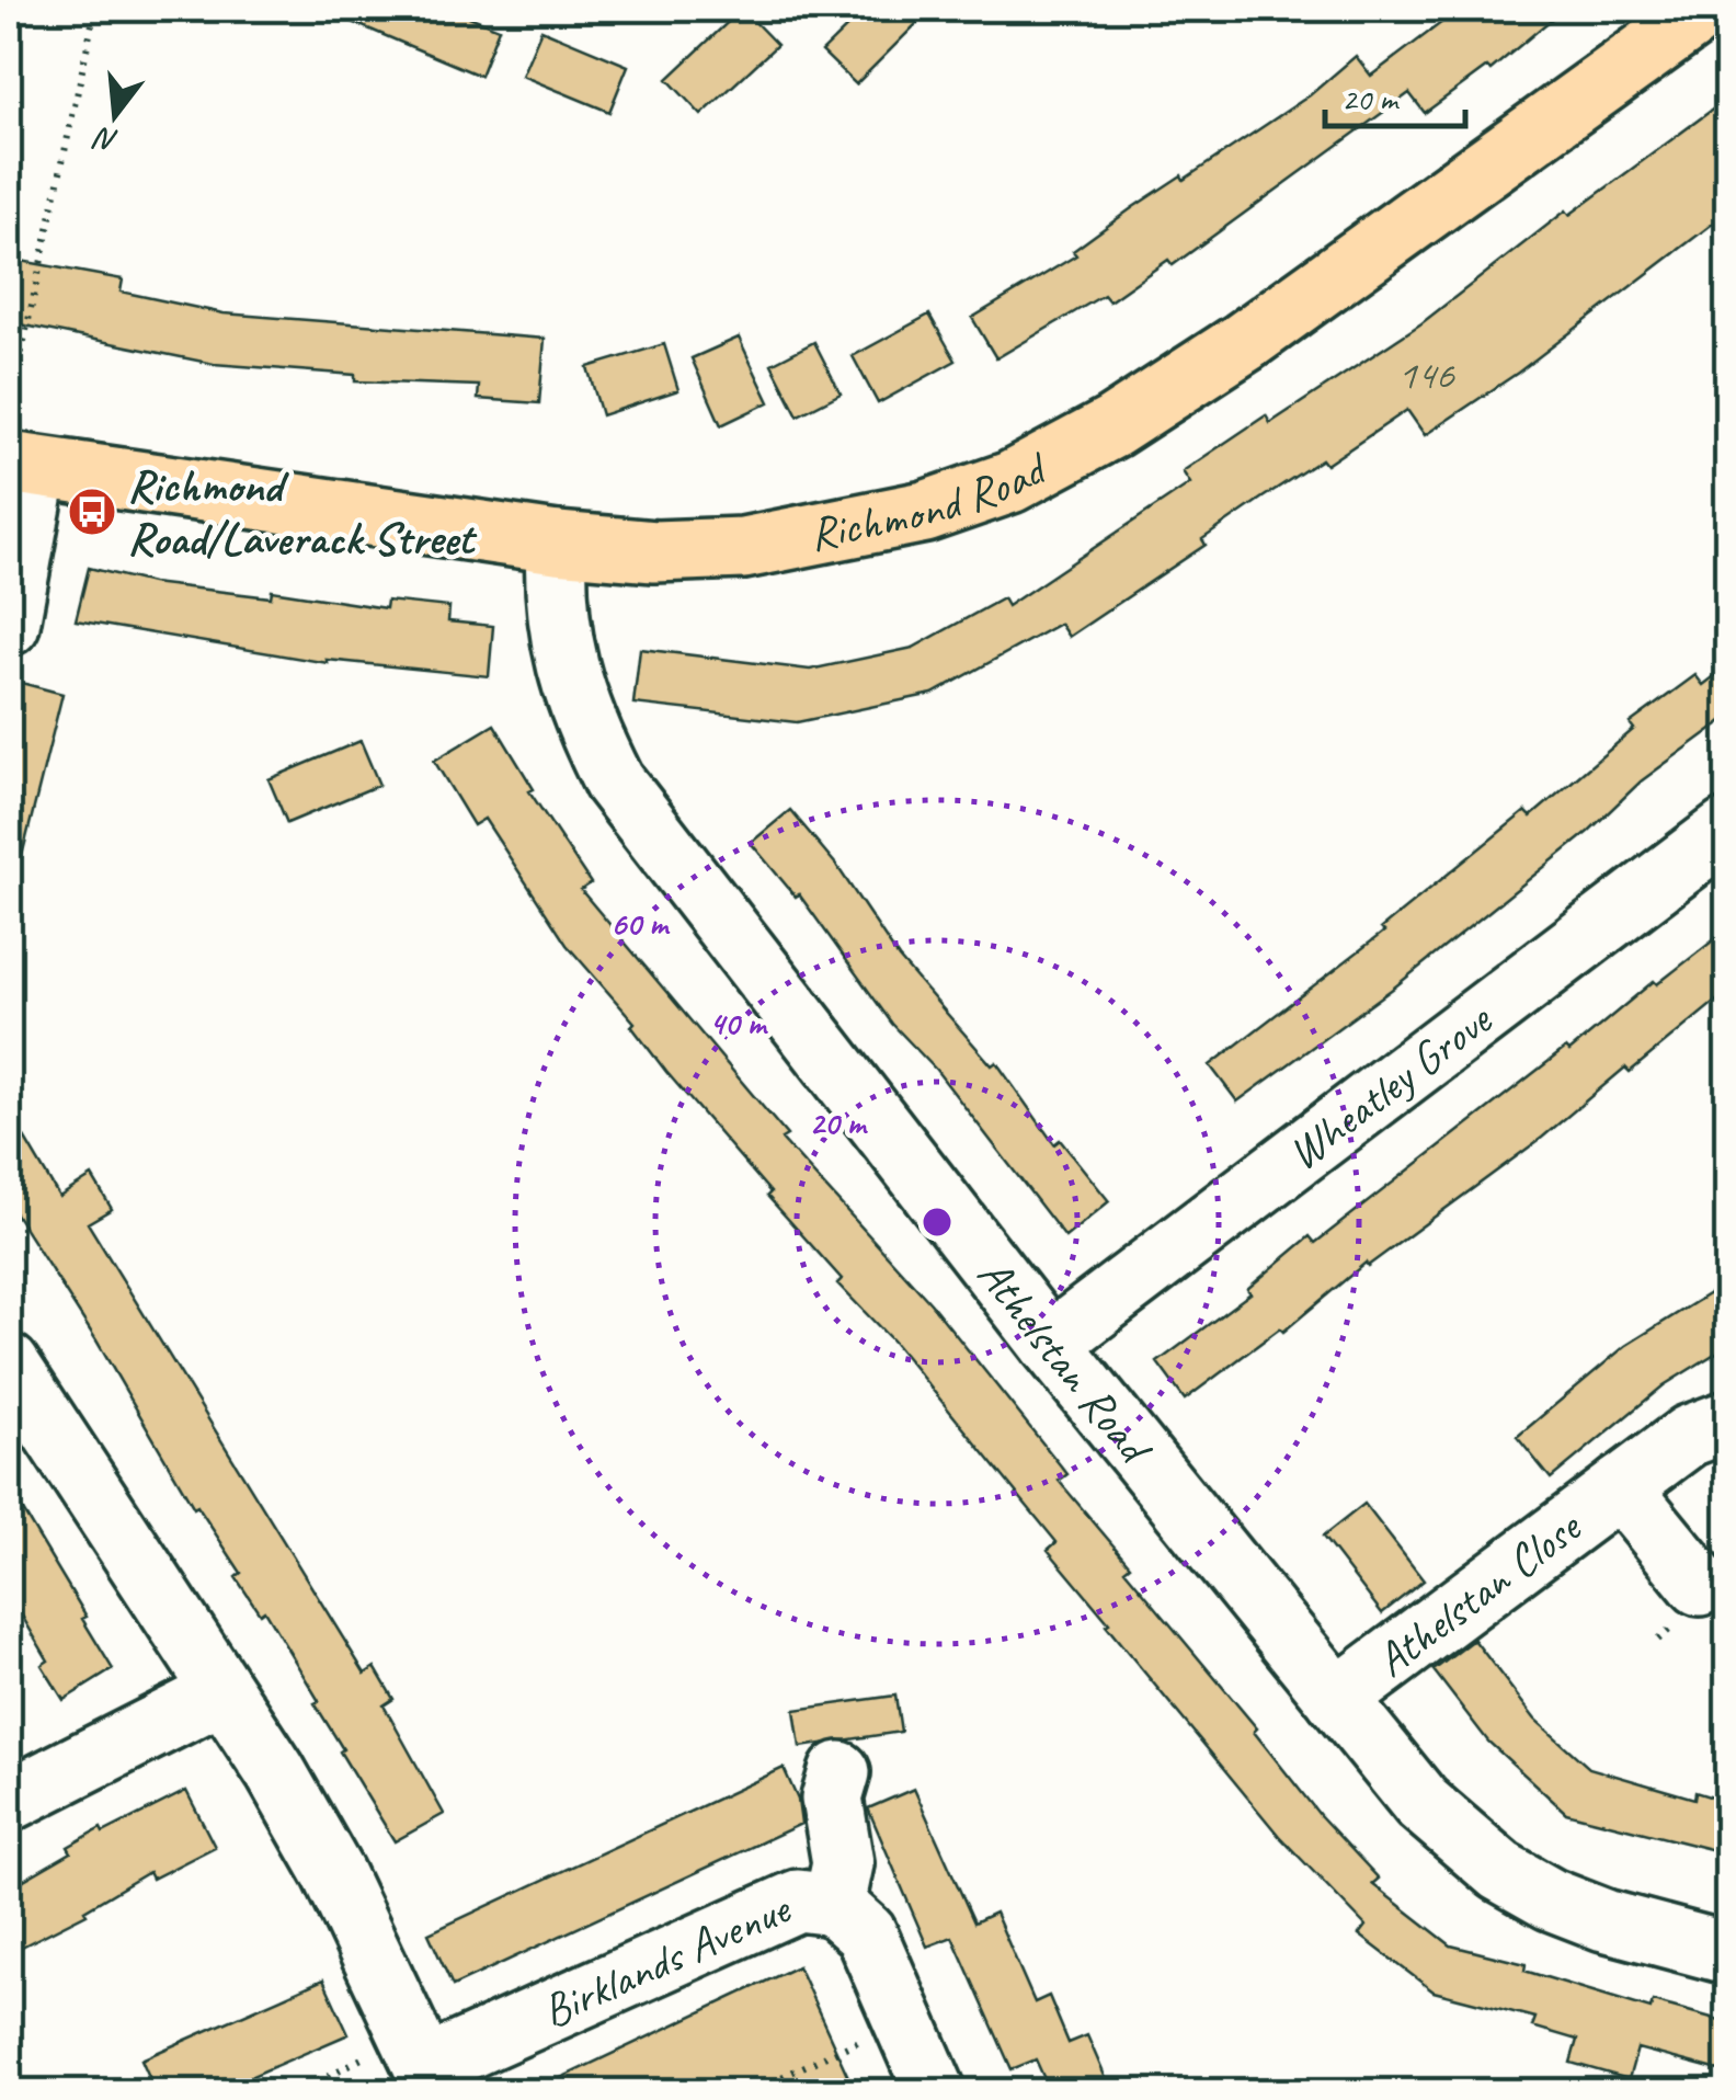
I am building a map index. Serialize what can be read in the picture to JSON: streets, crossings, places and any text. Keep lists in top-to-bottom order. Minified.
{"streets":{"main road":["Richmond Road"],"street":["Wheatley Grove","Athelstan Road","Athelstan Close","Birklands Avenue"]},"crossings":[["Richmond Road","Athelstan Road"],["Wheatley Grove","Athelstan Road"],["Athelstan Road","Athelstan Close"]],"places":{"bus stop":["Richmond Road/Laverack Street"]},"house_numbers":["146"],"scale_bar":"20 m","north":"bottom","rings":["60 m","40 m","20 m"]}
